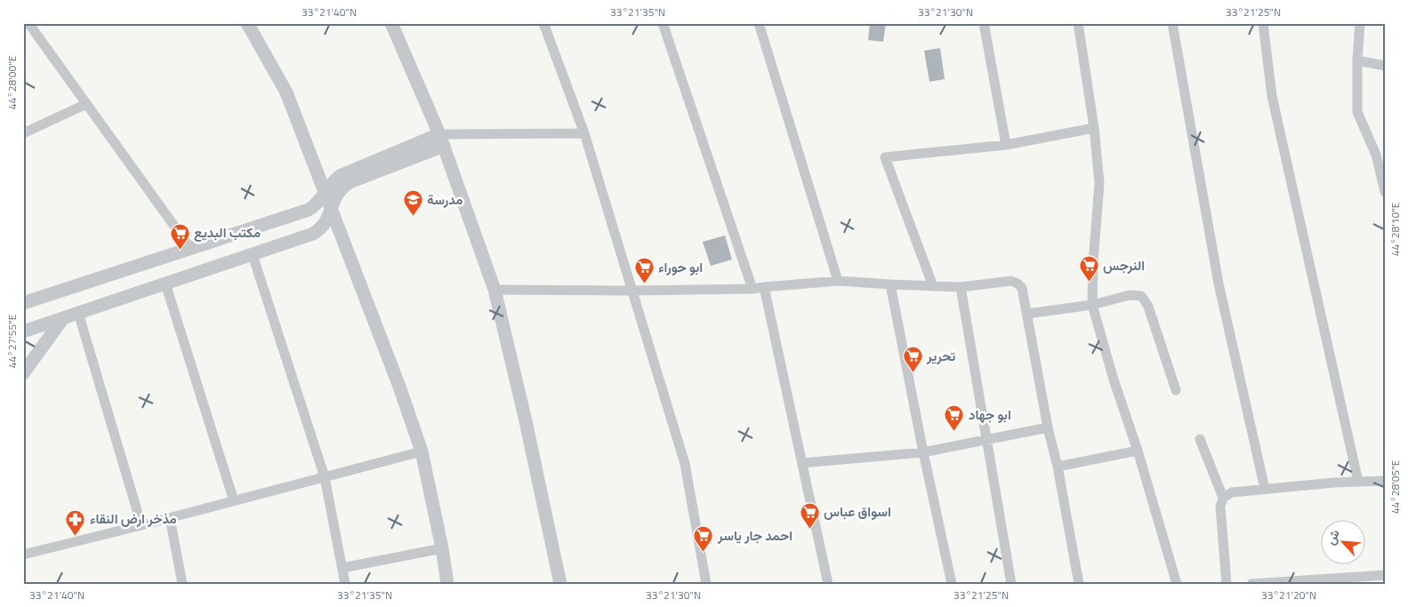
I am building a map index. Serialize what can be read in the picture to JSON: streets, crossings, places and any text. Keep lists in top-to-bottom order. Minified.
{"places":{"school or university":["مدرسة"],"supermarket":["مكتب البديع","النرجس","ابو حوراء","تحرير","ابو جهاد","اسواق عباس","احمد جار ياسر"],"pharmacy":["مذخر ارض النقاء"]},"north":"top left","coordinates":["33°21'40\"N","33°21'35\"N","33°21'30\"N","33°21'25\"N","44°28'00\"E","44°28'10\"E","44°27'55\"E","44°28'05\"E","33°21'20\"N"]}
